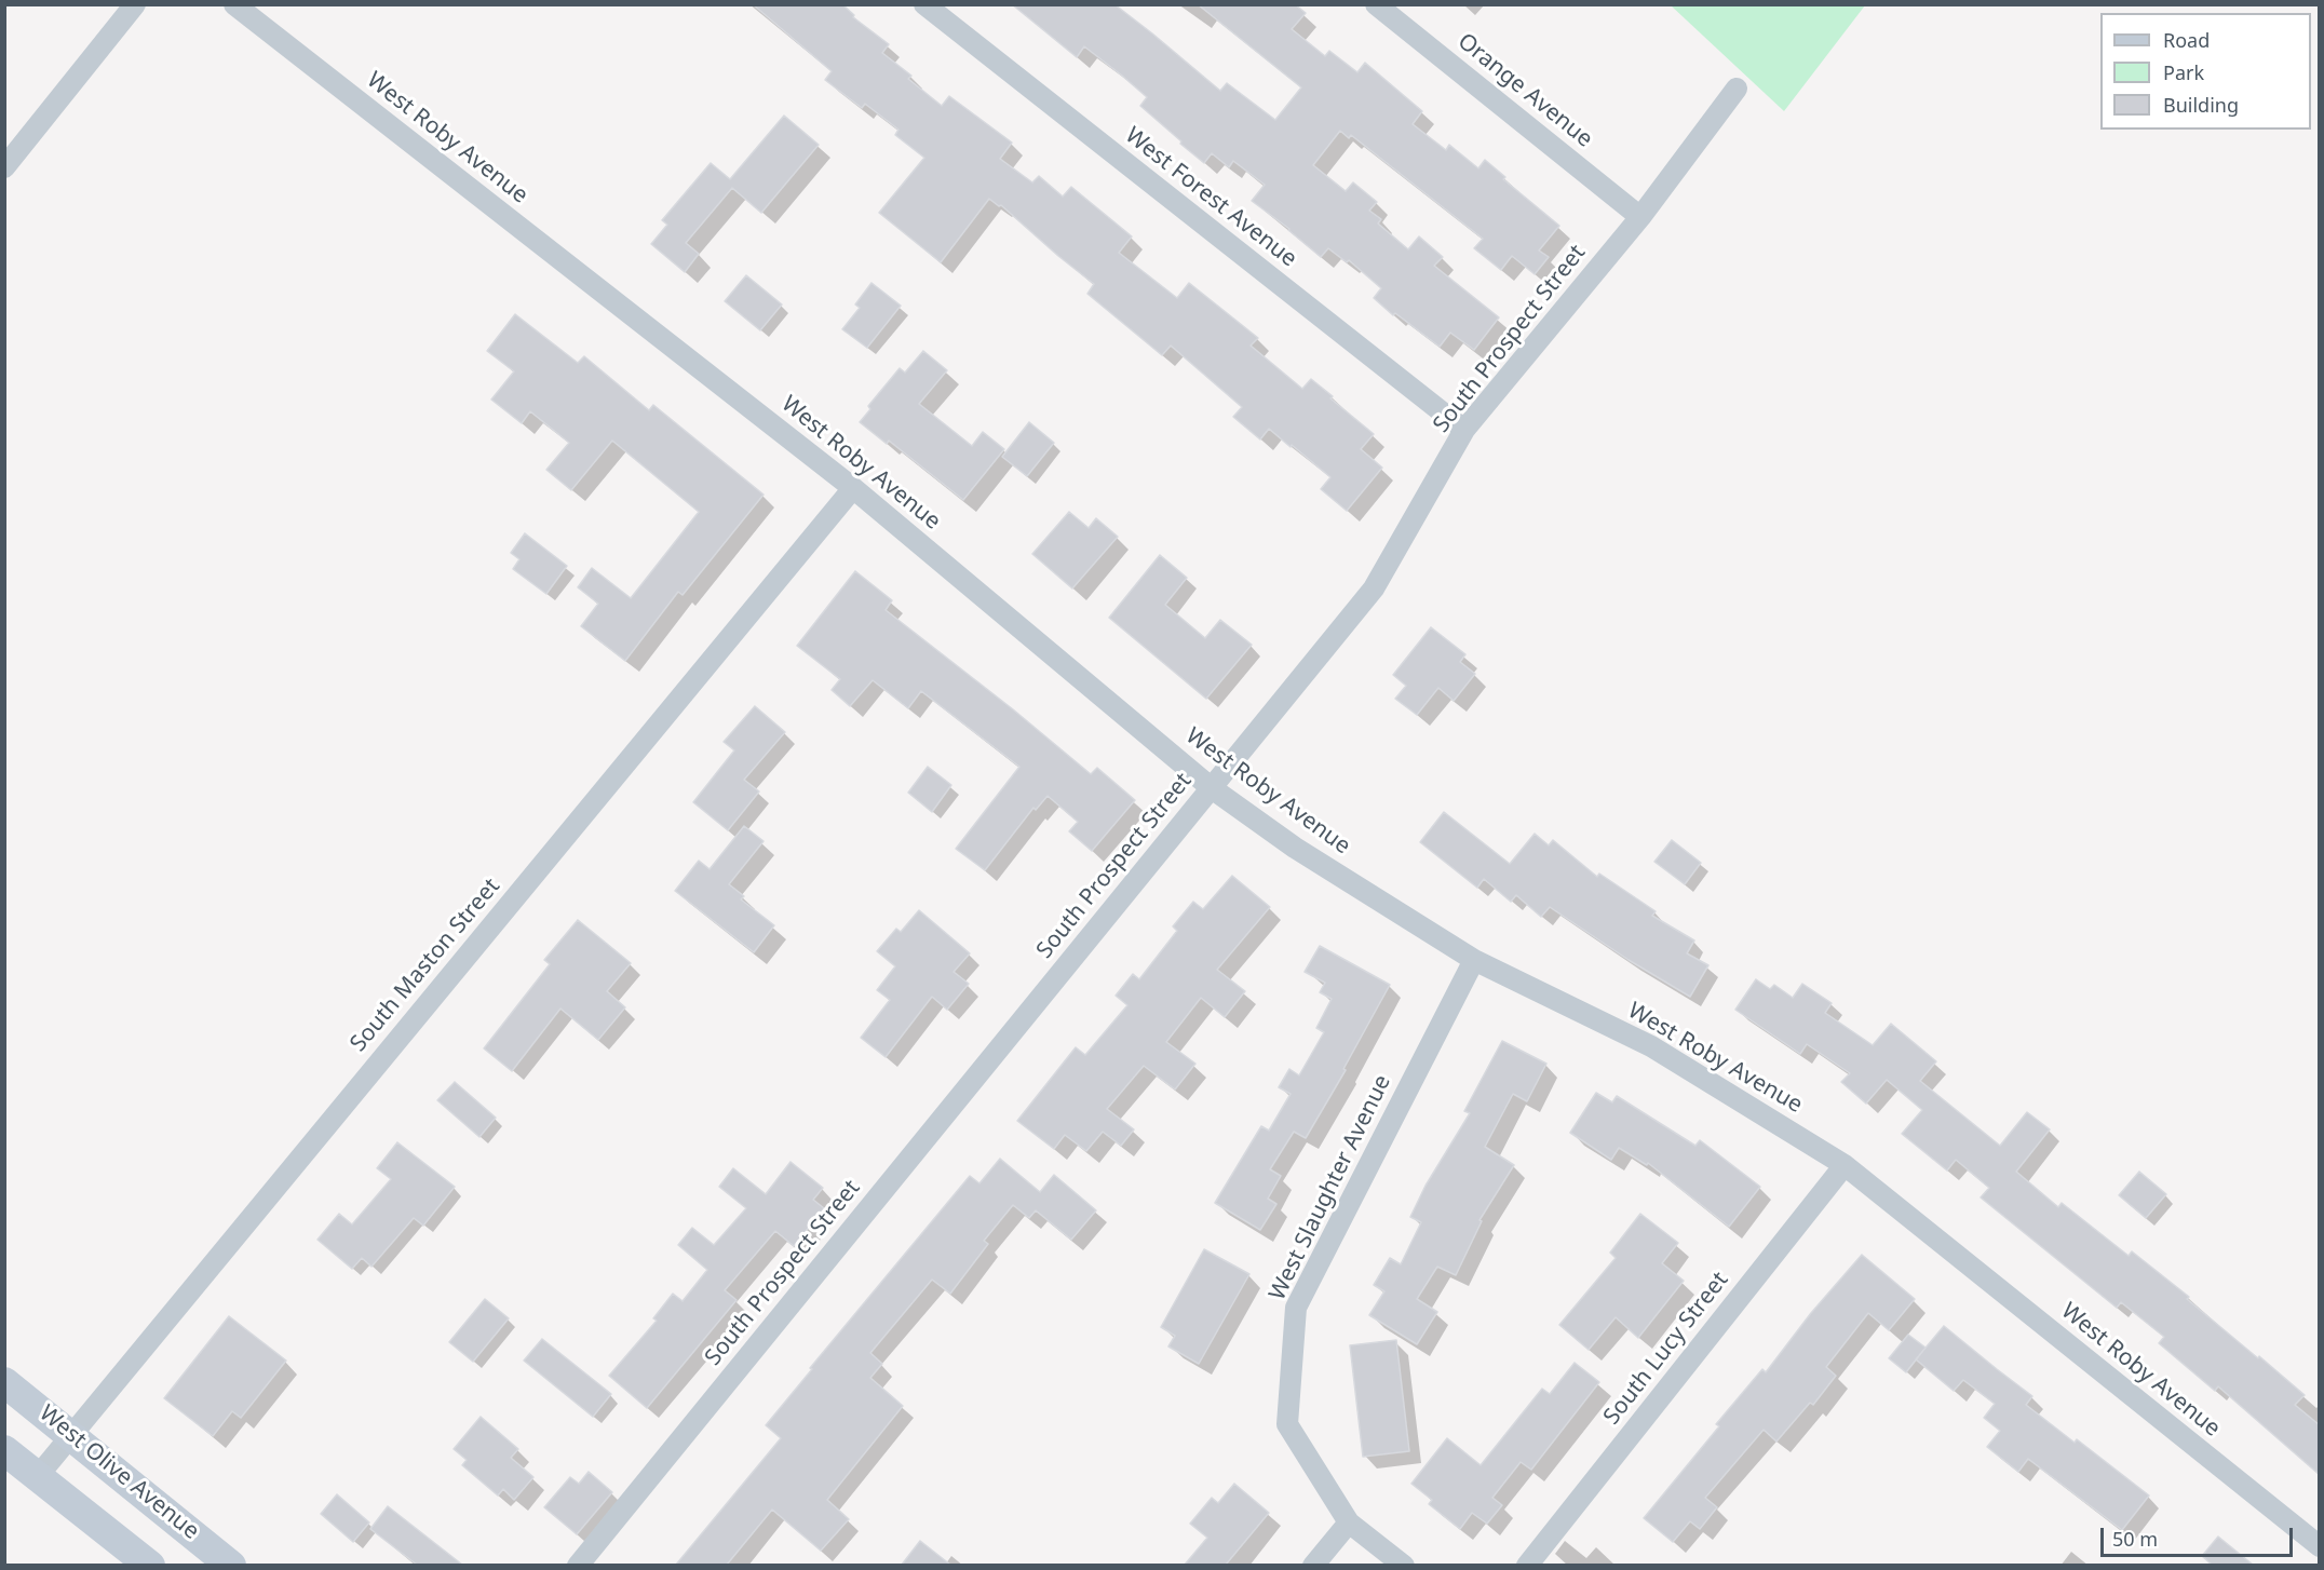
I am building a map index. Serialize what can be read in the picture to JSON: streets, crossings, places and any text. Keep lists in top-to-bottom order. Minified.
{"streets":{"main road":["West Olive Avenue"],"street":["Orange Avenue","West Roby Avenue","West Forest Avenue","South Prospect Street","South Maston Street","West Slaughter Avenue","South Lucy Street"]},"crossings":[["Orange Avenue","South Prospect Street"],["West Roby Avenue","South Prospect Street"],["West Roby Avenue","South Maston Street"],["West Roby Avenue","West Slaughter Avenue"],["West Roby Avenue","South Lucy Street"],["West Forest Avenue","South Prospect Street"],["South Maston Street","West Olive Avenue"]],"legend":["Road","Park","Building"],"scale_bar":"50 m"}
